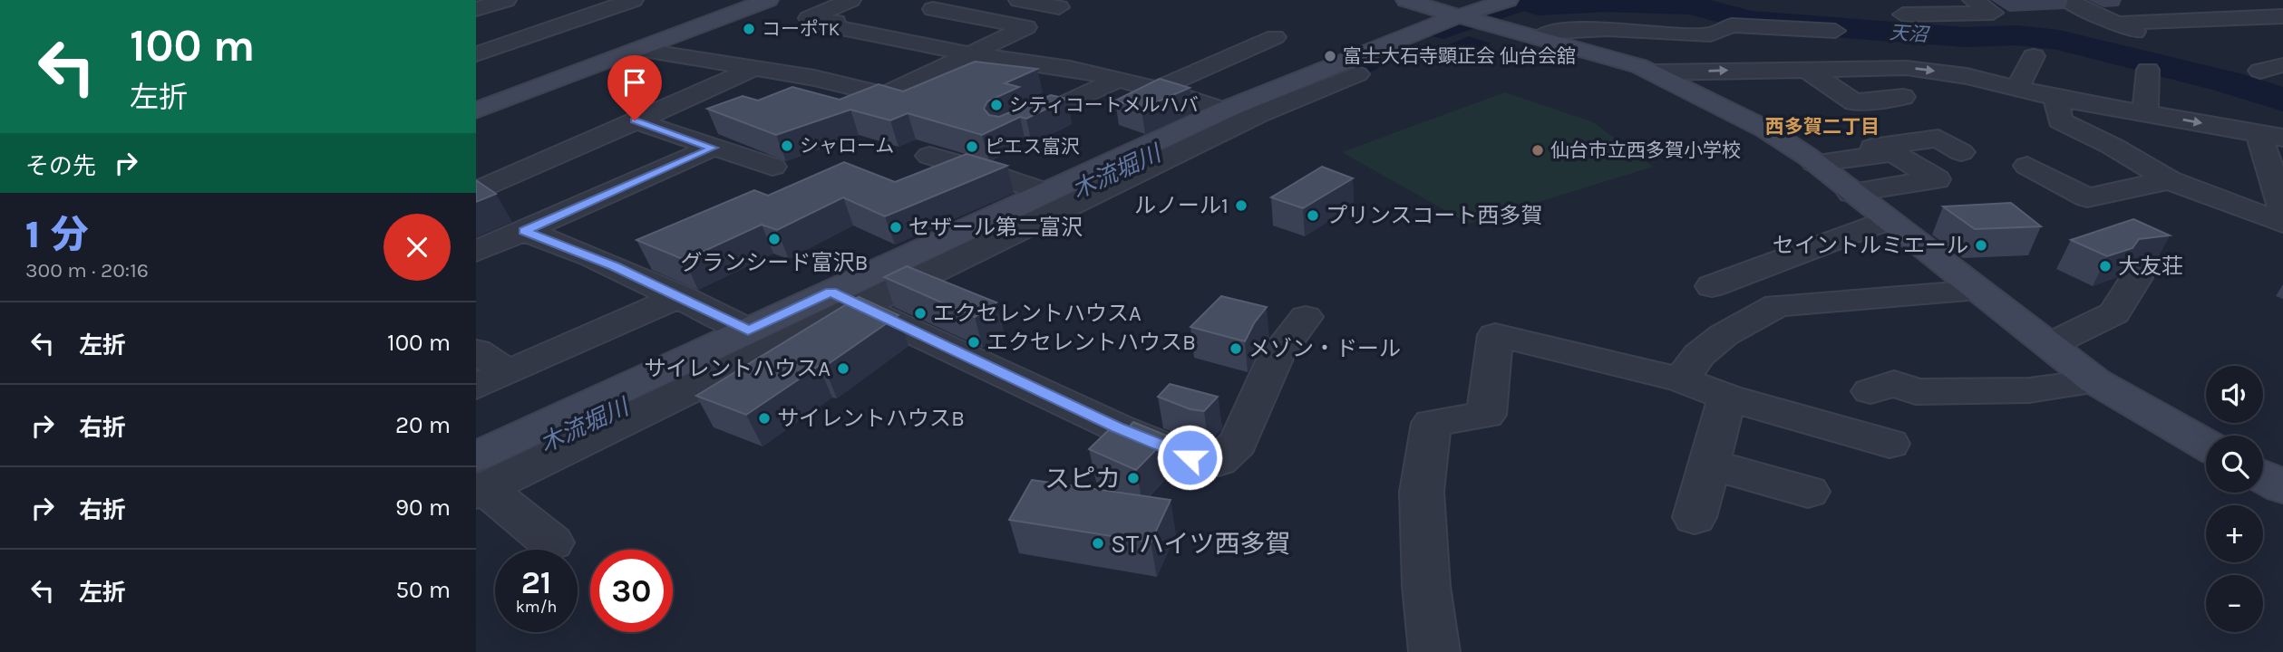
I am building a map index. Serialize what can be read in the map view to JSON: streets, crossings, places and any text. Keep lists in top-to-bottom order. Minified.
{"districts":["西多賀二丁目"],"water":["天沼","木流堀川"],"places":["コーポTK","富士大石寺顕正会 仙台会舘","シティコートメルハバ","シャローム","ピエス富沢","仙台市立西多賀小学校","ルノール1","プリンスコート西多賀","セザール第二富沢","グランシード富沢B","セイントルミエール","大友荘","エクセレントハウスA","エクセレントハウスB","メゾン・ドール","サイレントハウスA","サイレントハウスB","スピカ","STハイツ西多賀"],"page":{"turn":["100 m","左折"],"then":"その先","heading":["1 分","300 m · 20:16"],"list":[{"name":"左折","value":"100 m"},{"name":"右折","value":"20 m"},{"name":"右折","value":"90 m"},{"name":"左折","value":"50 m"}],"map_buttons":["+","−"],"speed":"21 km/h","limit":"30"}}
